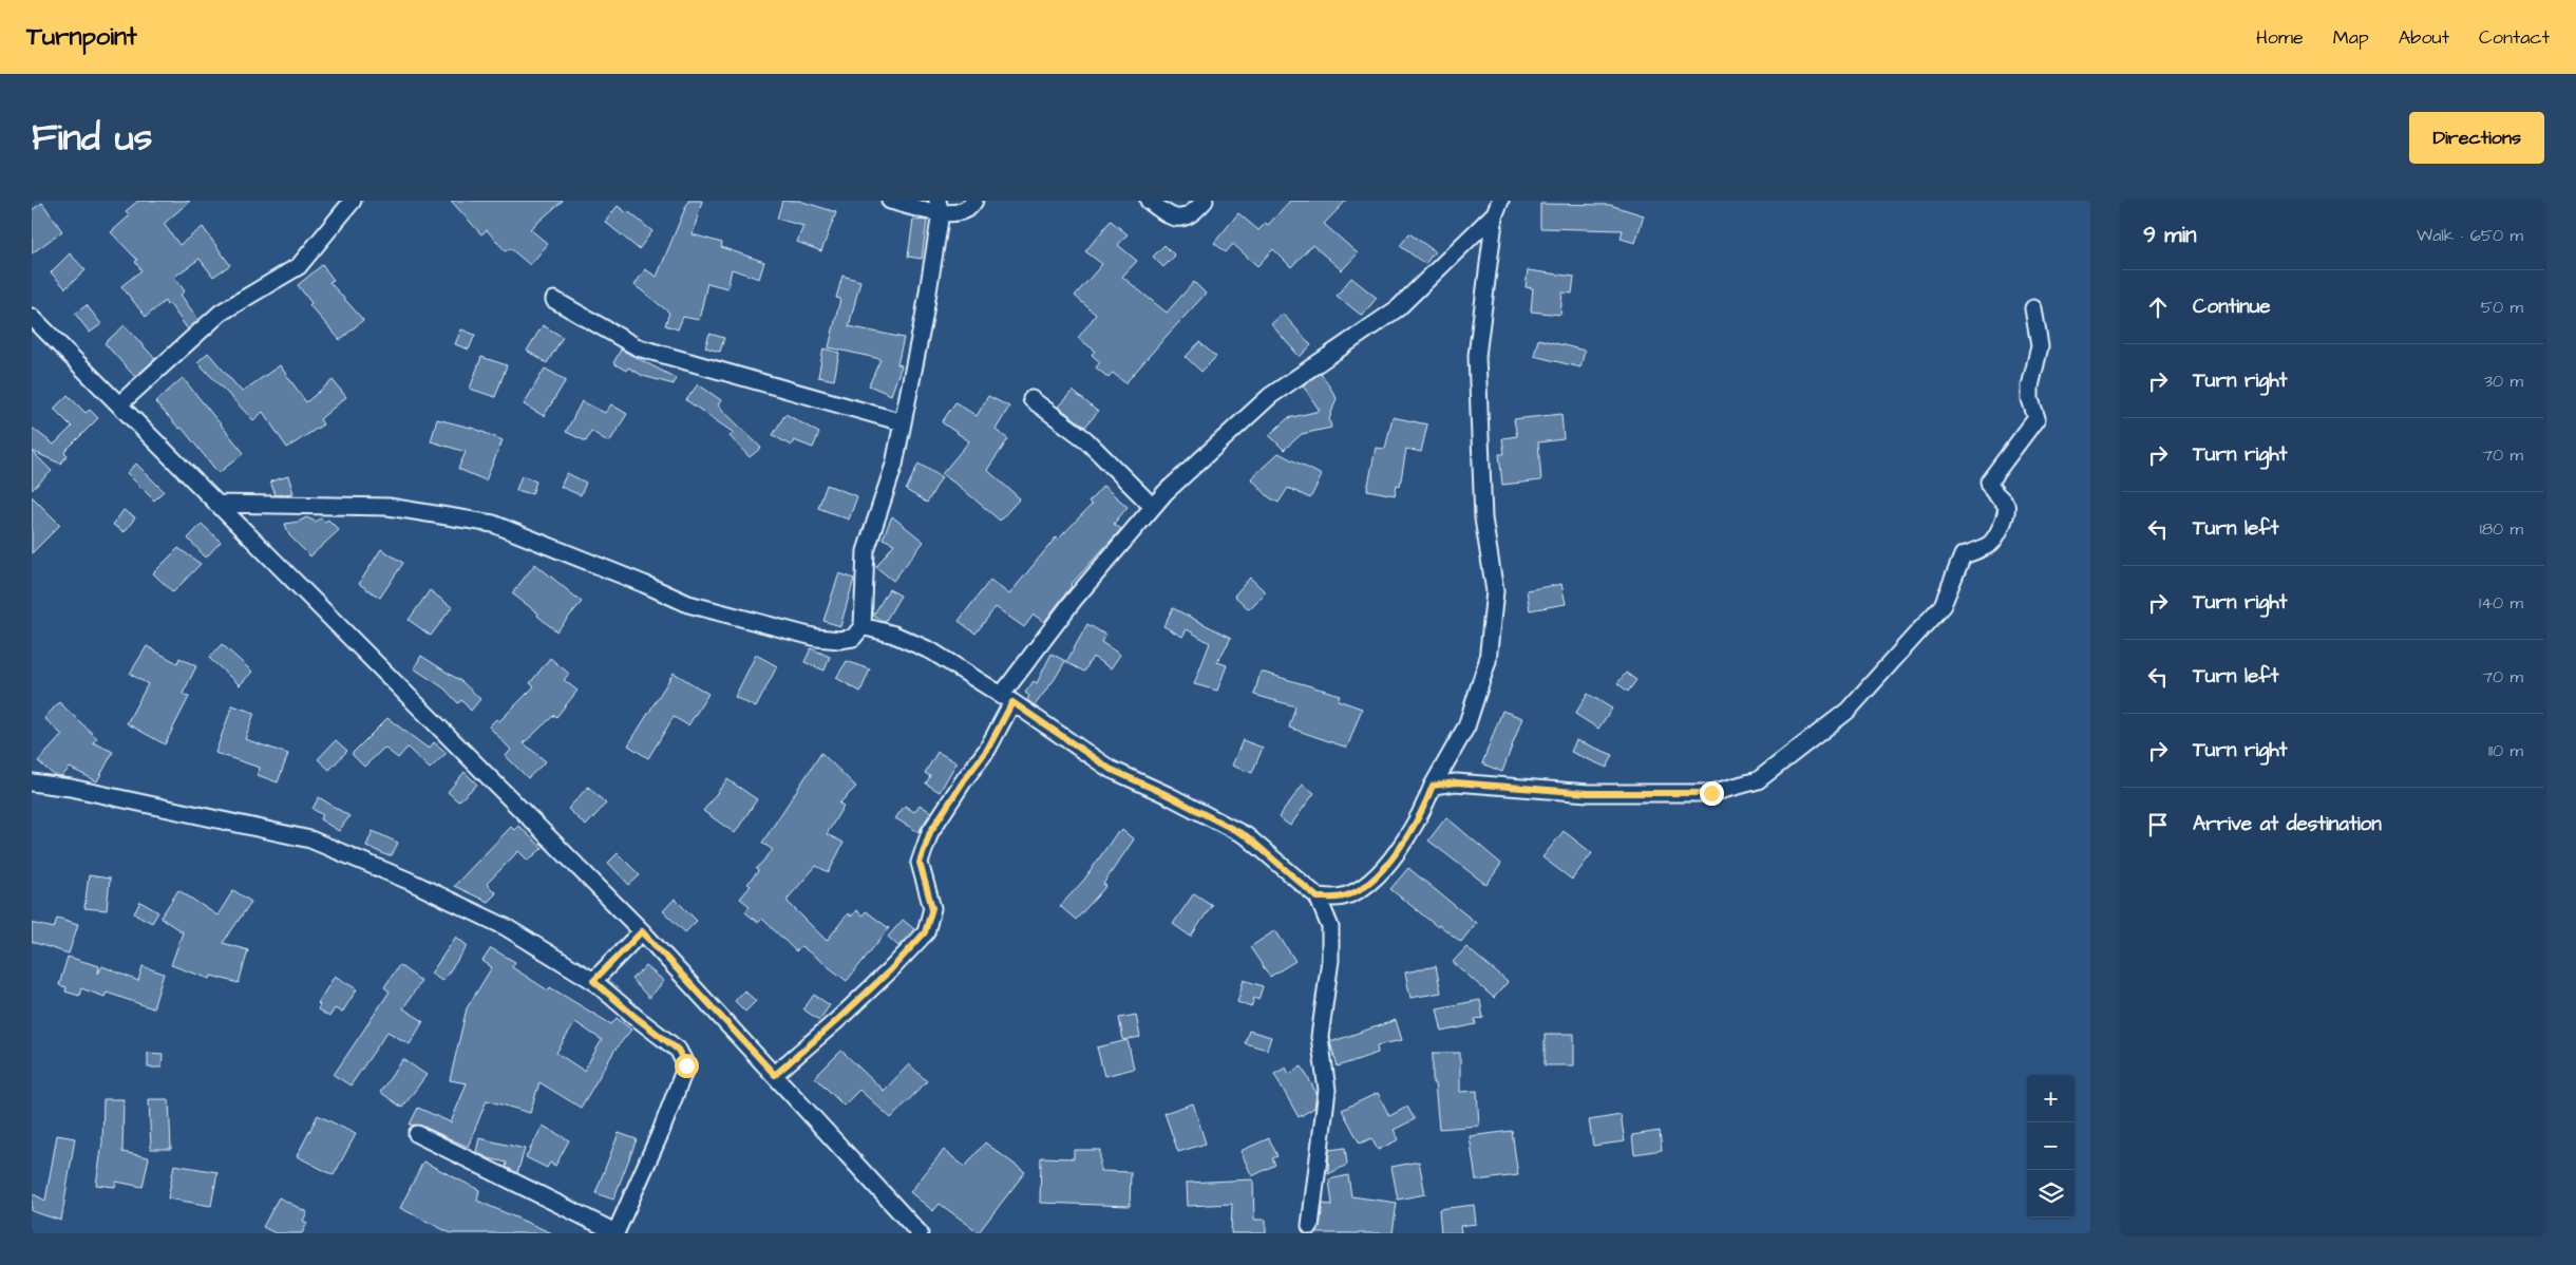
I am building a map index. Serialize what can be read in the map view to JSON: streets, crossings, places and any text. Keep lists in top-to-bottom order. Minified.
{"page":{"header":"Turnpoint","nav":["Home","Map","About","Contact"],"title":"Find us","buttons":"Directions","heading":["9 min","Walk · 650 m"],"list":[["Continue","50 m"],["Turn right","30 m"],["Turn right","70 m"],["Turn left","180 m"],["Turn right","140 m"],["Turn left","70 m"],["Turn right","110 m"],"Arrive at destination"],"map_buttons":["+","−"]}}
